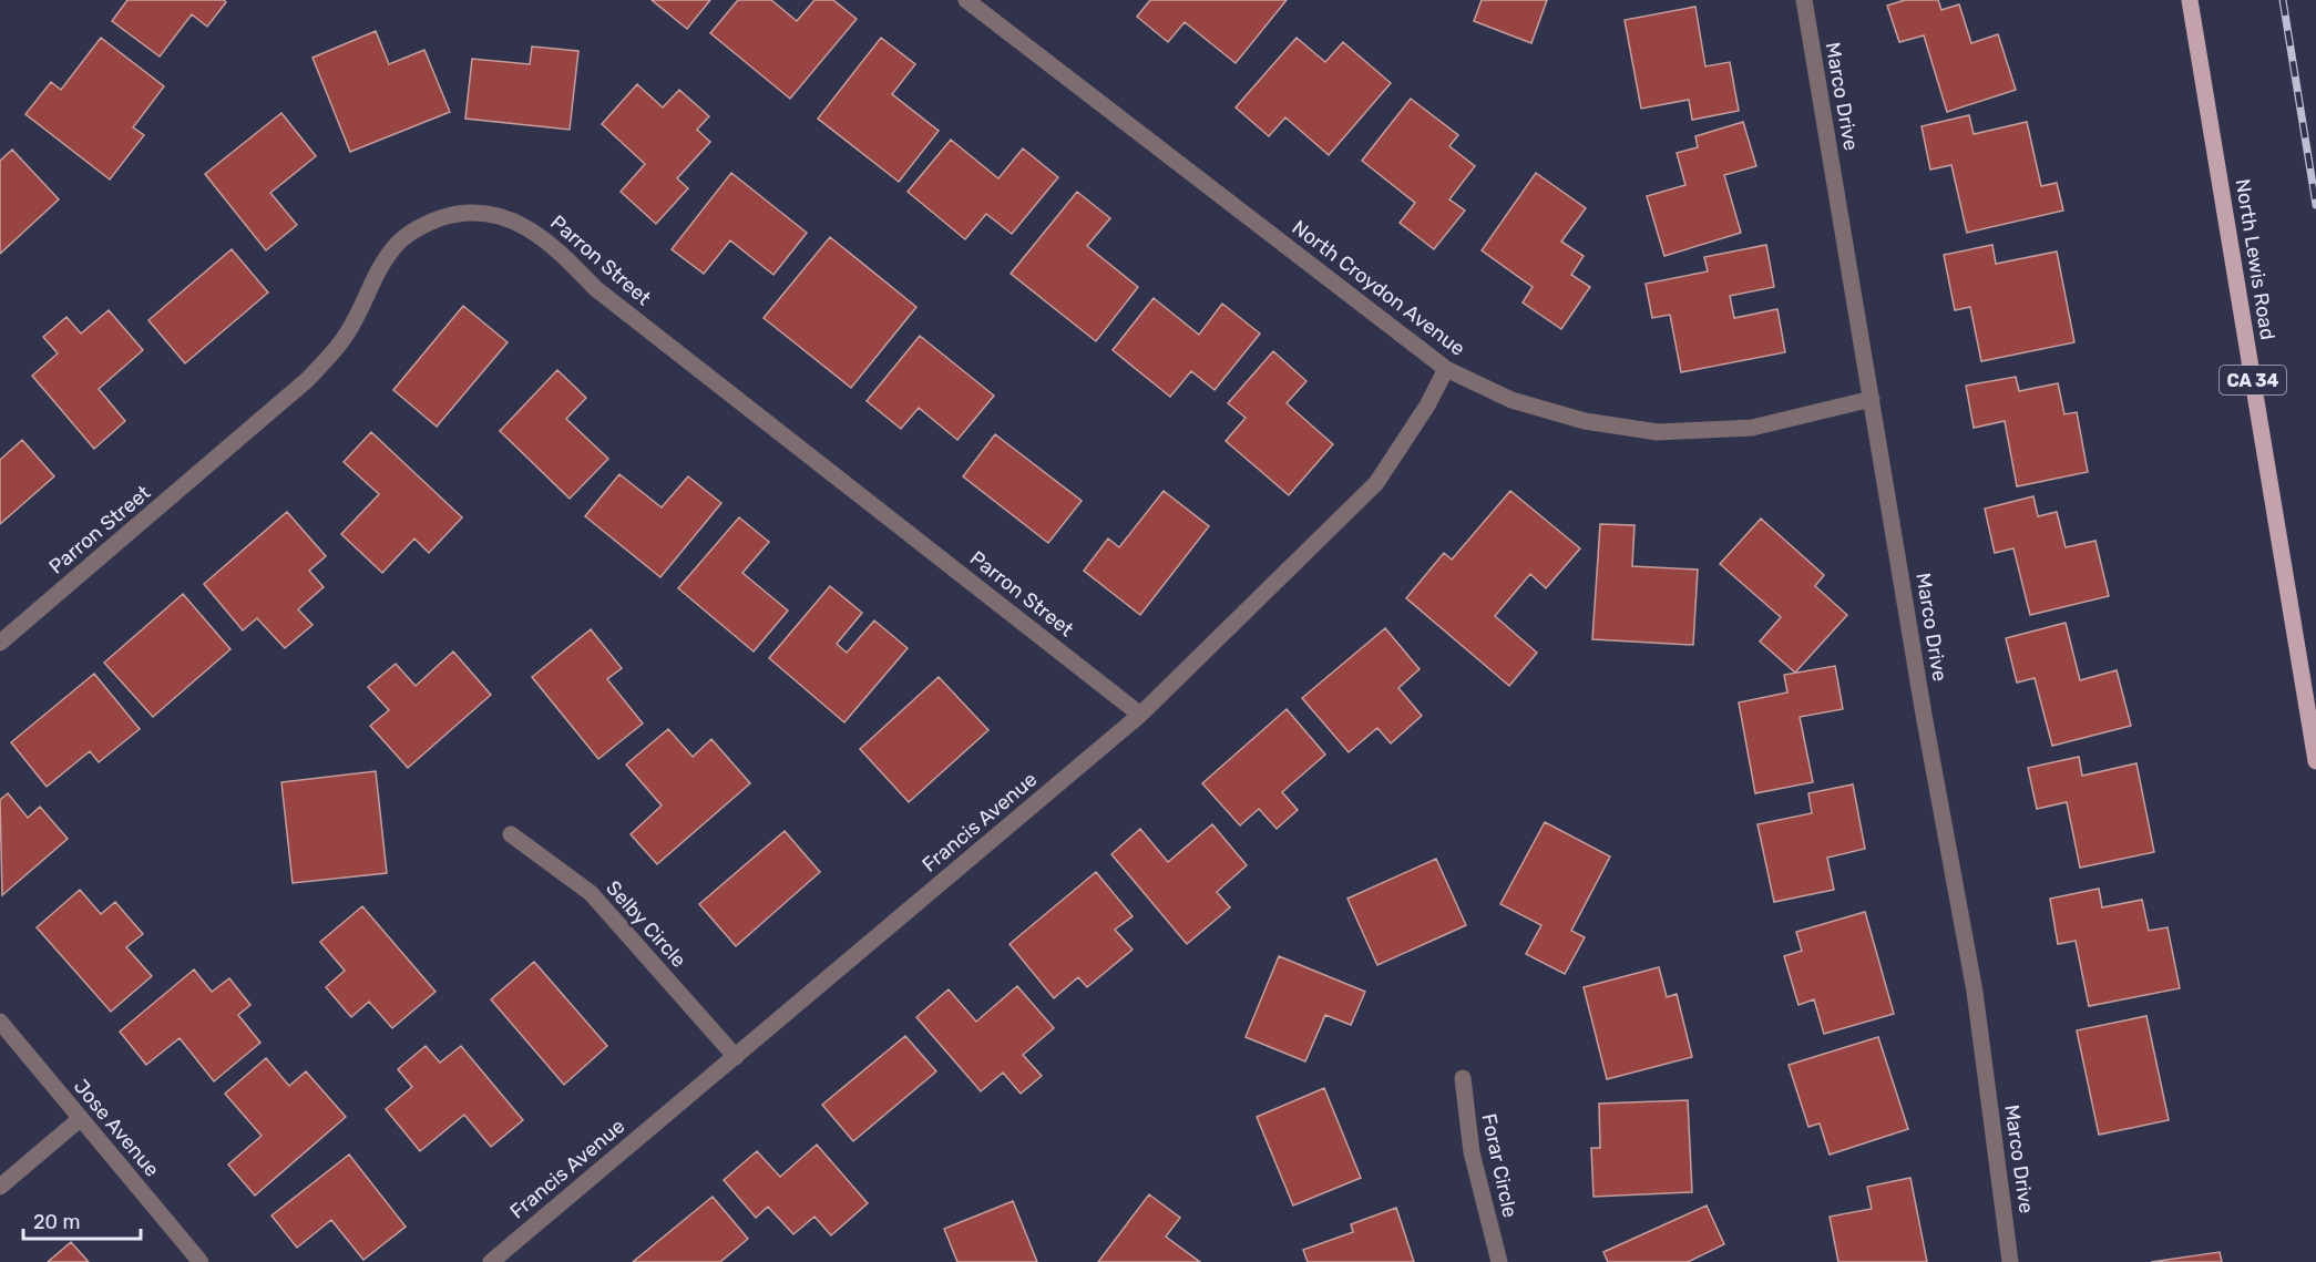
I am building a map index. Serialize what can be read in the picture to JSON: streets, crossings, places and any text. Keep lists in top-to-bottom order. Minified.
{"streets":{"main road":["North Lewis Road","CA 34"],"street":["Marco Drive","Parron Street","North Croydon Avenue","Francis Avenue","Selby Circle","Jose Avenue","Forar Circle"]},"crossings":[["Marco Drive","North Croydon Avenue"],["Parron Street","Francis Avenue"],["North Croydon Avenue","Francis Avenue"],["Francis Avenue","Selby Circle"]],"scale_bar":"20 m"}
